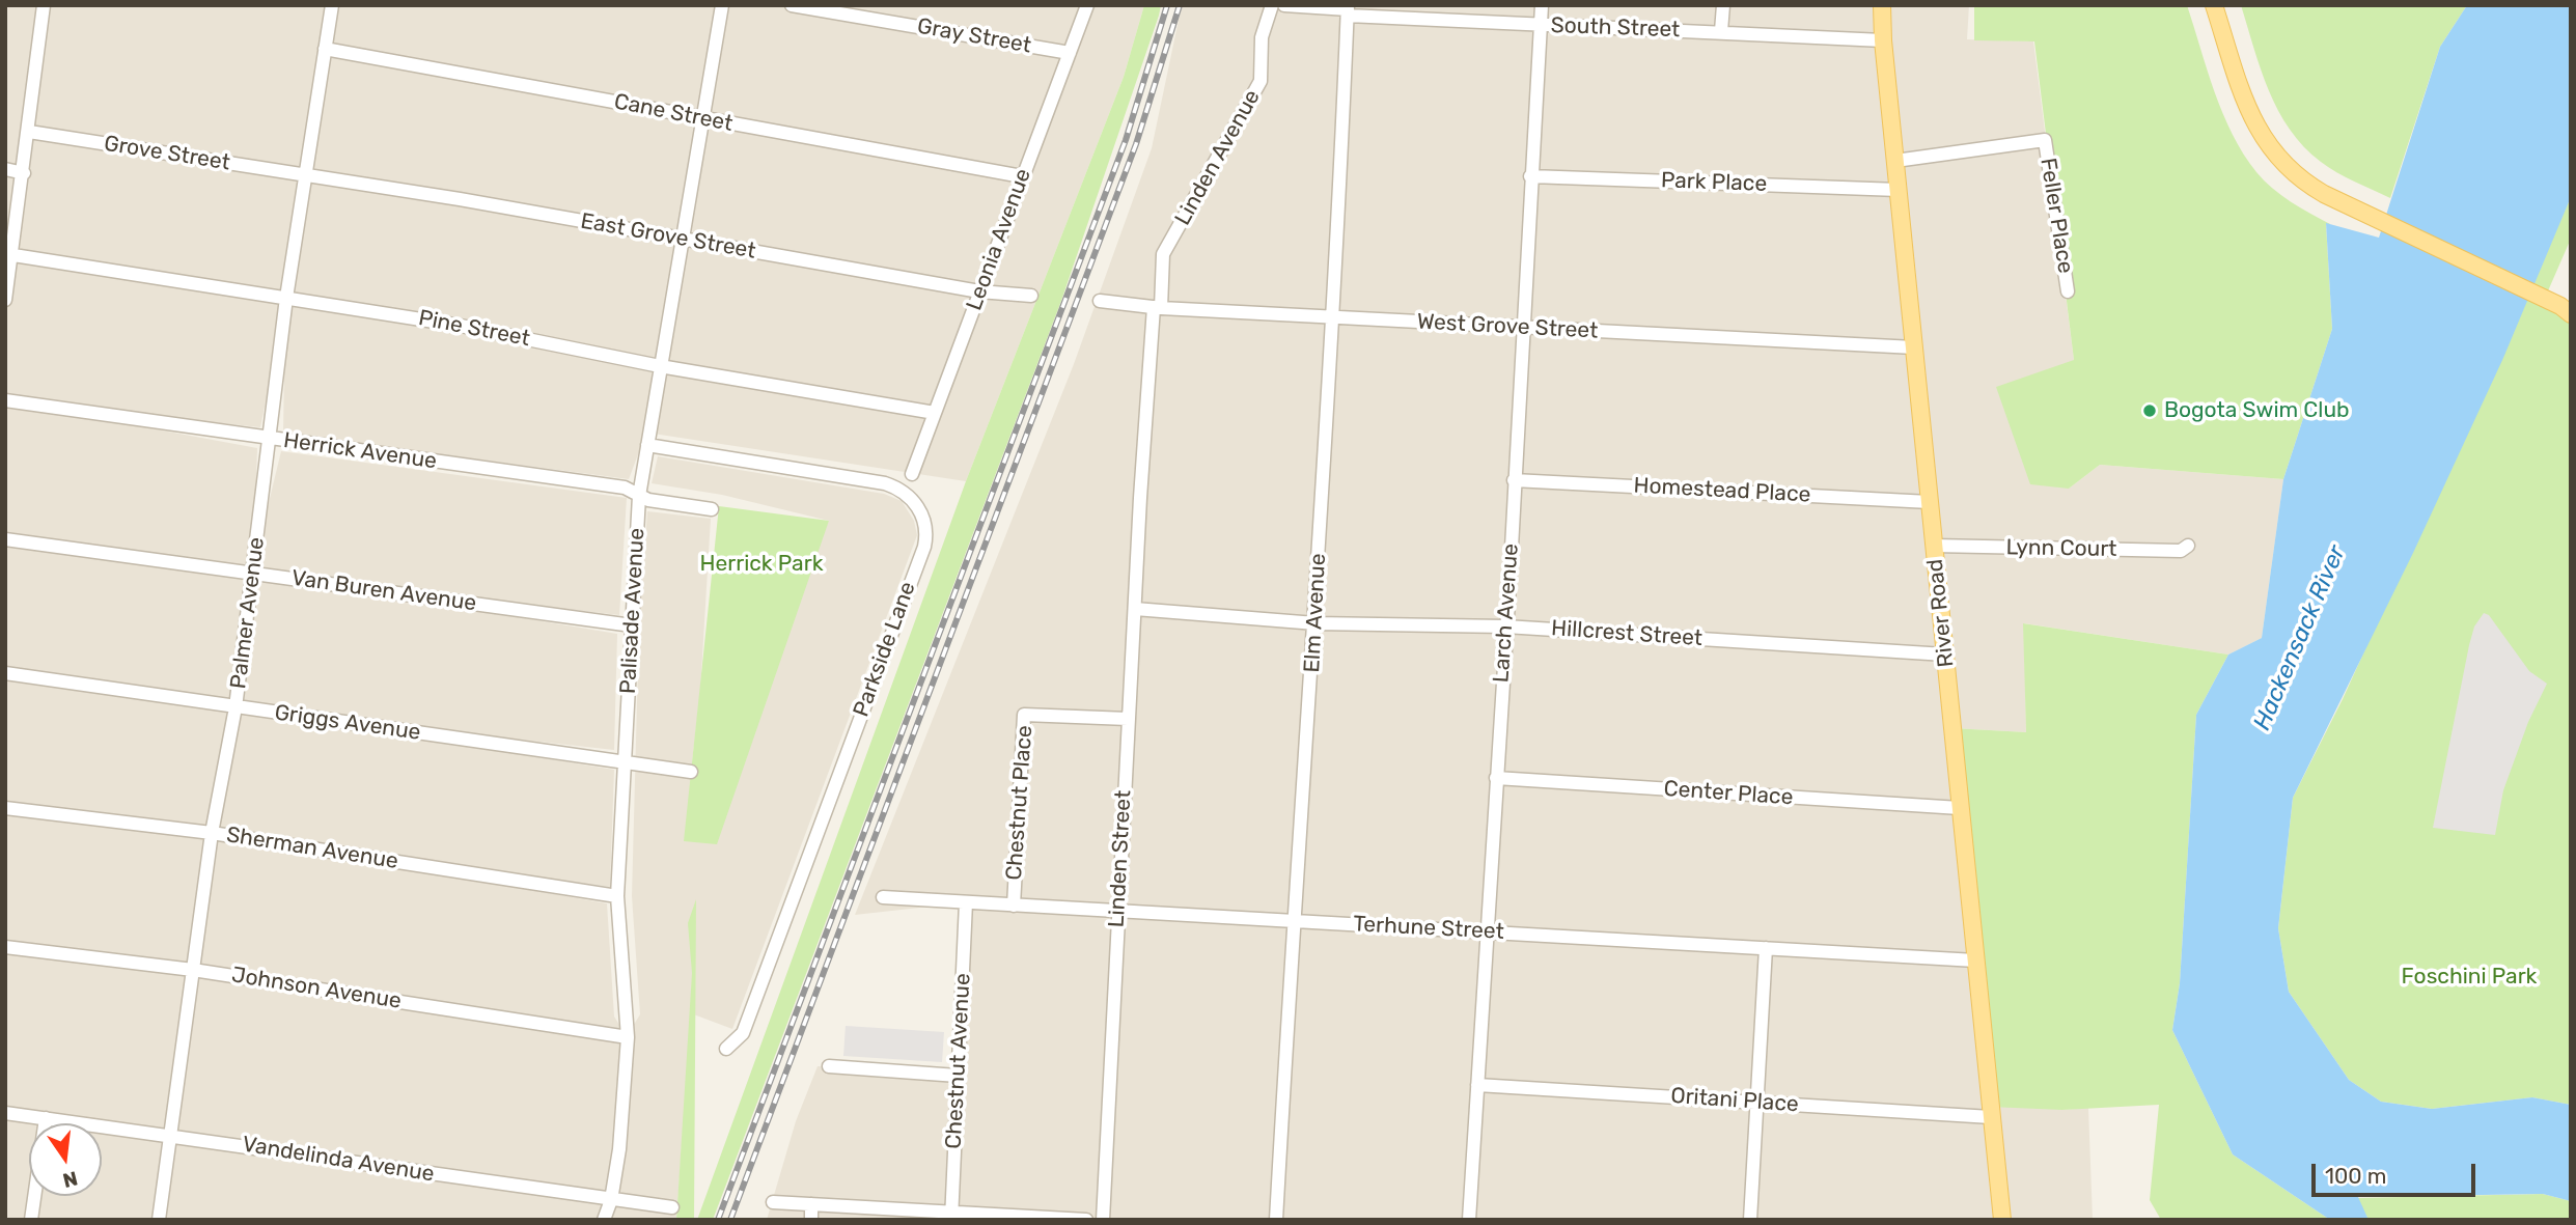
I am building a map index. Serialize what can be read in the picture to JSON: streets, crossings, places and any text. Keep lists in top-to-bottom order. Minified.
{"streets":{"main road":["River Road"],"street":["South Street","Gray Street","Cane Street","Grove Street","Linden Avenue","Park Place","Feller Place","East Grove Street","Leonia Avenue","West Grove Street","Pine Street","Herrick Avenue","Homestead Place","Lynn Court","Van Buren Avenue","Palisade Avenue","Palmer Avenue","Elm Avenue","Larch Avenue","Hillcrest Street","Parkside Lane","Griggs Avenue","Center Place","Chestnut Place","Sherman Avenue","Linden Street","Terhune Street","Johnson Avenue","Chestnut Avenue","Oritani Place","Vandelinda Avenue"]},"crossings":[["South Street","Elm Avenue"],["South Street","Larch Avenue"],["South Street","River Road"],["Gray Street","Leonia Avenue"],["Cane Street","Leonia Avenue"],["Cane Street","Palisade Avenue"],["Cane Street","Palmer Avenue"],["Grove Street","East Grove Street"],["Grove Street","Palmer Avenue"],["Linden Avenue","West Grove Street"],["Linden Avenue","Linden Street"],["Park Place","Larch Avenue"],["Park Place","River Road"],["Feller Place","River Road"],["East Grove Street","Leonia Avenue"],["East Grove Street","Palisade Avenue"],["East Grove Street","Palmer Avenue"],["Leonia Avenue","Pine Street"],["West Grove Street","Elm Avenue"],["West Grove Street","Larch Avenue"],["West Grove Street","River Road"],["Pine Street","Palisade Avenue"],["Pine Street","Palmer Avenue"],["Herrick Avenue","Palisade Avenue"],["Herrick Avenue","Palmer Avenue"],["Homestead Place","Larch Avenue"],["Homestead Place","River Road"],["Lynn Court","River Road"],["Van Buren Avenue","Palisade Avenue"],["Van Buren Avenue","Palmer Avenue"],["Palisade Avenue","Parkside Lane"],["Palisade Avenue","Griggs Avenue"],["Palisade Avenue","Sherman Avenue"],["Palisade Avenue","Johnson Avenue"],["Palisade Avenue","Vandelinda Avenue"],["Palmer Avenue","Griggs Avenue"],["Palmer Avenue","Sherman Avenue"],["Palmer Avenue","Johnson Avenue"],["Palmer Avenue","Vandelinda Avenue"],["Elm Avenue","Hillcrest Street"],["Elm Avenue","Terhune Street"],["Larch Avenue","Hillcrest Street"],["Larch Avenue","Center Place"],["Larch Avenue","Terhune Street"],["Larch Avenue","Oritani Place"],["River Road","Hillcrest Street"],["River Road","Center Place"],["River Road","Terhune Street"],["River Road","Oritani Place"],["Hillcrest Street","Linden Street"],["Chestnut Place","Linden Street"],["Chestnut Place","Terhune Street"],["Linden Street","Terhune Street"],["Terhune Street","Chestnut Avenue"]],"water":["Hackensack River"],"parks":["Herrick Park","Foschini Park"],"places":["Bogota Swim Club"],"scale_bar":"100 m","north":"bottom"}
